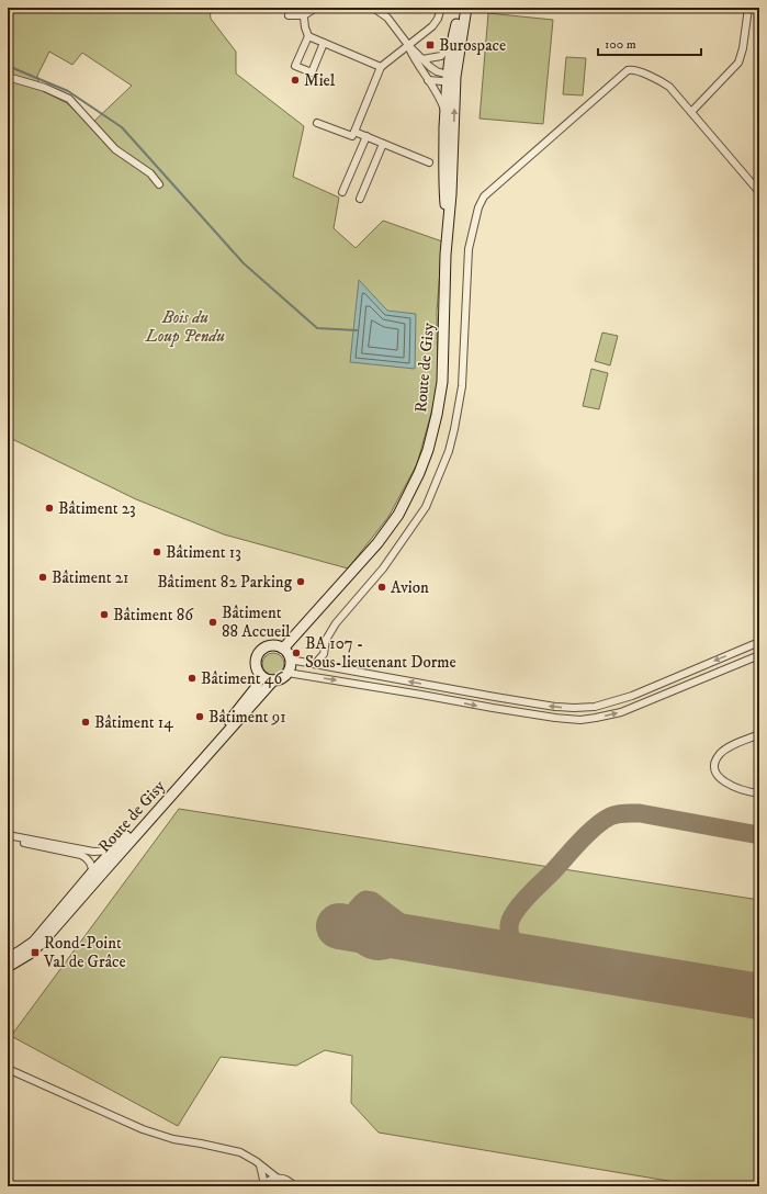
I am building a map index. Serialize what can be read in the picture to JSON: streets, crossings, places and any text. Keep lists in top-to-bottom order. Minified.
{"streets":{"street":["Route de Gisy"]},"parks":["Bois du Loup Pendu"],"places":{"transit":["Burospace","Rond-Point Val de Grâce"],"other":["Miel","Bâtiment 23","Bâtiment 13","Bâtiment 21","Bâtiment 82 Parking","Avion","Bâtiment 86","Bâtiment 88 Accueil","BA 107 - Sous-lieutenant Dorme","Bâtiment 46","Bâtiment 91","Bâtiment 14"]},"scale_bar":"100 m"}
